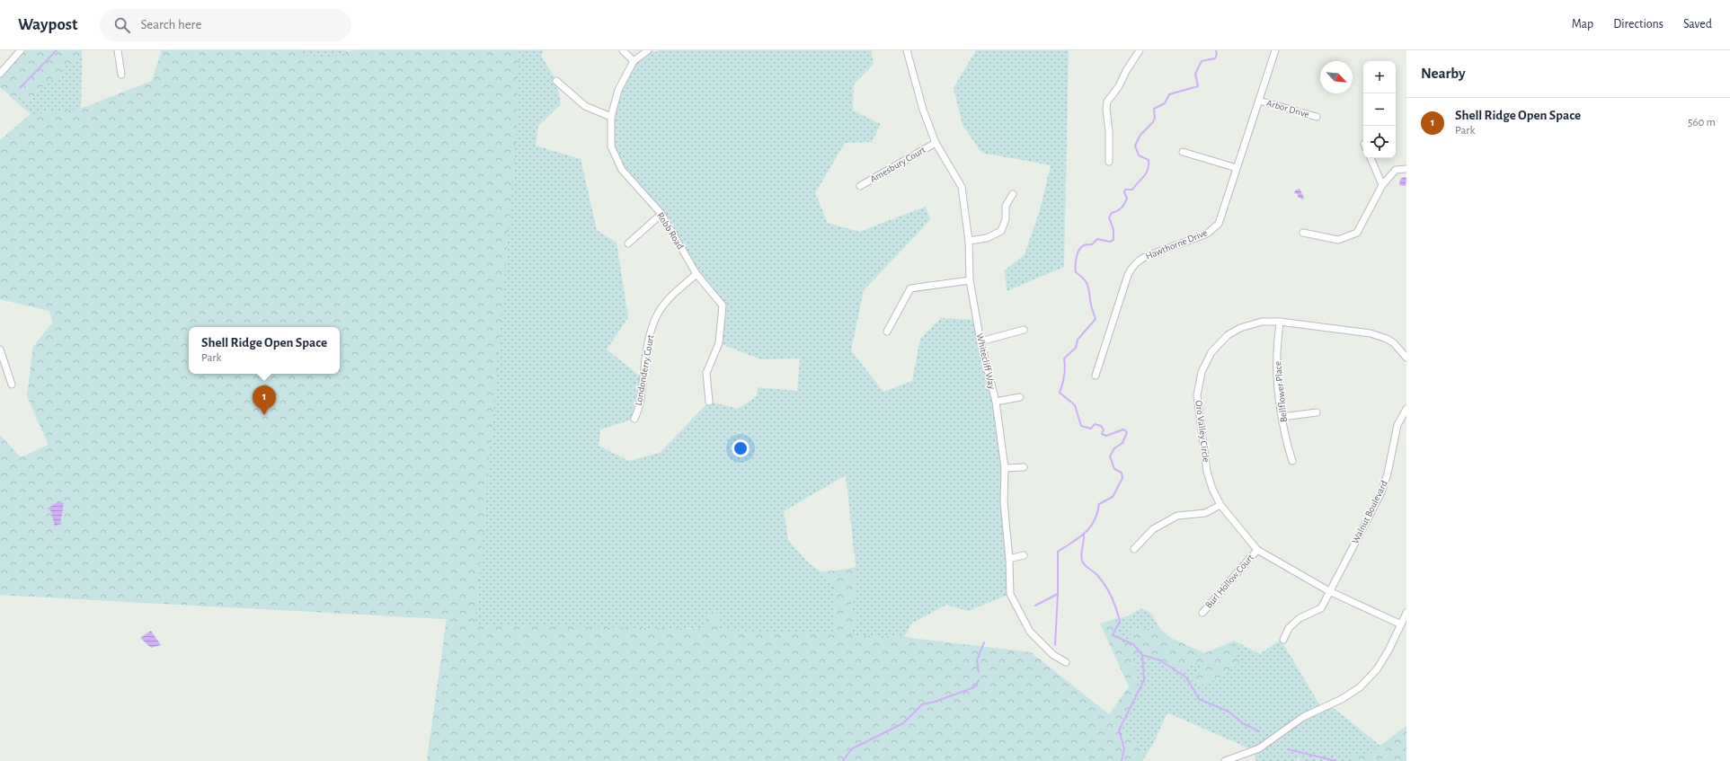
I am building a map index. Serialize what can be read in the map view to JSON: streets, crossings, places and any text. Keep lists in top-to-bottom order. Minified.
{"streets":{"street":["Arbor Drive","Amesbury Court","Robb Road","Hawthorne Drive","Whitecliff Way","Londonderry Court","Bellflower Place","Oro Valley Circle","Walnut Boulevard","Burl Hollow Court"]},"crossings":[["Arbor Drive","Hawthorne Drive"],["Amesbury Court","Whitecliff Way"],["Robb Road","Londonderry Court"],["Bellflower Place","Oro Valley Circle"],["Oro Valley Circle","Walnut Boulevard"],["Oro Valley Circle","Burl Hollow Court"]],"north":"bottom right","page":{"header":"Waypost","search":"Search here","nav":["Map","Directions","Saved"],"heading":"Nearby","map_buttons":["+","−"],"list":[{"mark":"1","name":"Shell Ridge Open Space","note":"Park","value":"560 m"}],"popup":["Shell Ridge Open Space","Park"],"pins":"1"}}
